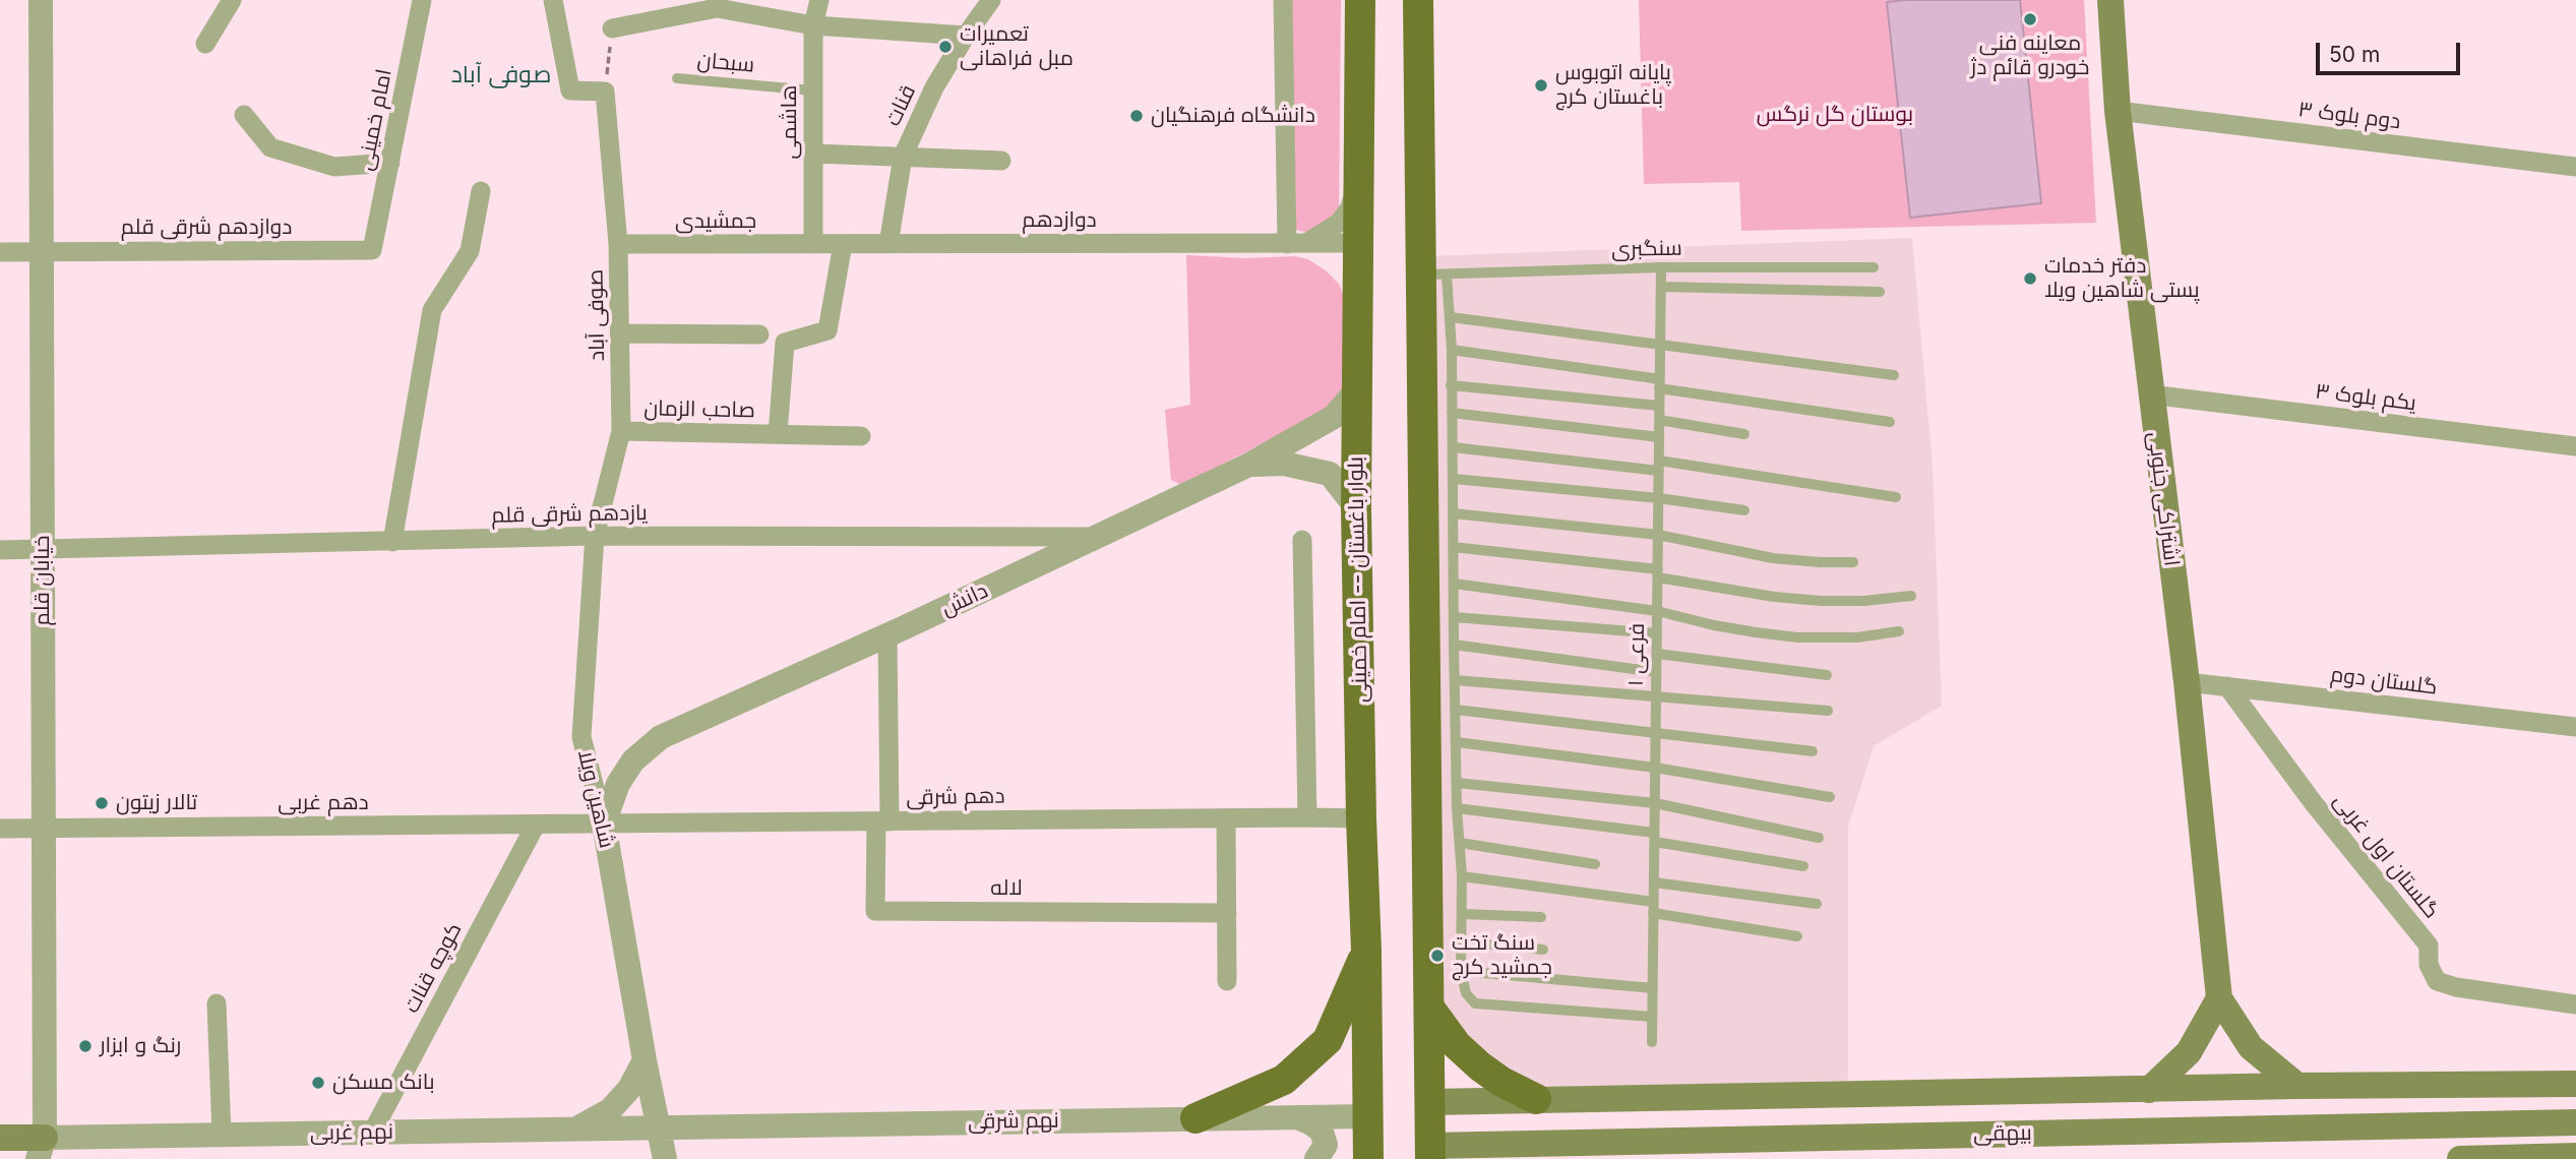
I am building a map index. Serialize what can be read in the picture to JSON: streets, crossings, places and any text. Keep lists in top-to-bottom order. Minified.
{"streets":{"main road":["اشتراکی جنوبی","بلوار باغستان -- امام خمینی","بیهقی"],"street":["قنات","دوم بلوک ۳","امام خمینی","هاشمی","دوازدهم","جمشیدی","دوازدهم شرقی قلم","صوفی آباد","یکم بلوک ۳","صاحب الزمان","یازدهم شرقی قلم","خیابان قلم","دانش","گلستان دوم","دهم شرقی","شاهین ویلا","دهم غربی","گلستان اول غربی","لاله","کوچه قنات","نهم شرقی","نهم غربی"],"lane":["سبحان","سنگبری","۱ فرعی"]},"crossings":[["سبحان","هاشمی"],["قنات","دوازدهم"],["دوم بلوک ۳","اشتراکی جنوبی"],["امام خمینی","دوازدهم شرقی قلم"],["هاشمی","دوازدهم"],["هاشمی","جمشیدی"],["دوازدهم","جمشیدی"],["دوازدهم","صاحب الزمان"],["دوازدهم","بلوار باغستان -- امام خمینی"],["جمشیدی","صوفی آباد"],["دوازدهم شرقی قلم","خیابان قلم"],["سنگبری","۱ فرعی"],["صوفی آباد","صاحب الزمان"],["صوفی آباد","یازدهم شرقی قلم"],["صوفی آباد","شاهین ویلا"],["یکم بلوک ۳","اشتراکی جنوبی"],["اشتراکی جنوبی","گلستان دوم"],["اشتراکی جنوبی","بیهقی"],["یازدهم شرقی قلم","خیابان قلم"],["یازدهم شرقی قلم","دانش"],["یازدهم شرقی قلم","شاهین ویلا"],["بلوار باغستان -- امام خمینی","دانش"],["بلوار باغستان -- امام خمینی","دهم شرقی"],["بلوار باغستان -- امام خمینی","نهم شرقی"],["خیابان قلم","دهم غربی"],["خیابان قلم","نهم غربی"],["دانش","دهم شرقی"],["دانش","شاهین ویلا"],["دانش","دهم غربی"],["گلستان دوم","گلستان اول غربی"],["دهم شرقی","شاهین ویلا"],["دهم شرقی","دهم غربی"],["دهم شرقی","لاله"],["شاهین ویلا","دهم غربی"],["شاهین ویلا","نهم شرقی"],["شاهین ویلا","نهم غربی"],["دهم غربی","کوچه قنات"],["کوچه قنات","نهم غربی"],["نهم شرقی","نهم غربی"]],"districts":["صوفی آباد"],"parks":["بوستان گل نرگس"],"places":["معاینه فنی خودرو قائم دژ","تعمیرات مبل فراهانی","پایانه اتوبوس باغستان کرج","دانشگاه فرهنگیان","دفتر خدمات پستی شاهین ویلا","تالار زیتون","سنگ تخت جمشید کرج","رنگ و ابزار","بانک مسکن"],"scale_bar":"50 m"}
